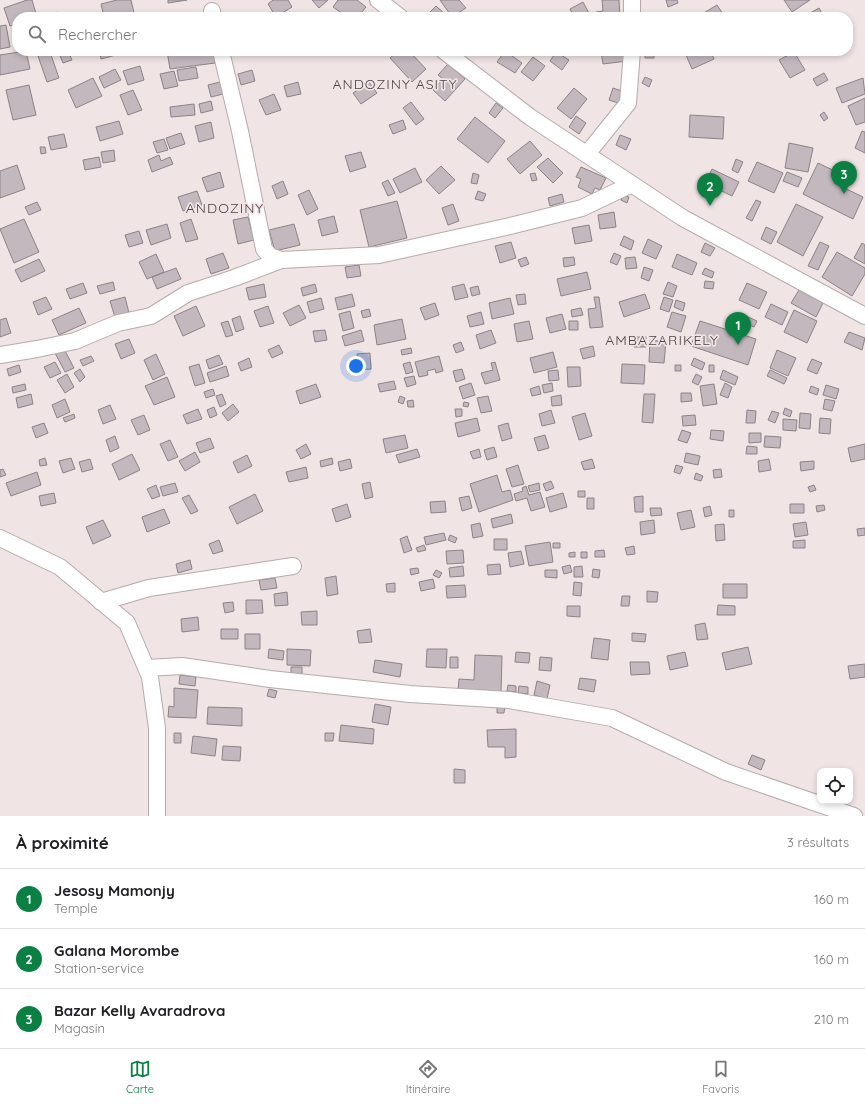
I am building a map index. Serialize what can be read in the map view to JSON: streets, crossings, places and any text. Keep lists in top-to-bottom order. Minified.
{"districts":["ANDOZINY ASITY","ANDOZINY","AMBAZARIKELY"],"page":{"search":"Rechercher","pins":["3","2","1"],"heading":["À proximité","3 résultats"],"list":[{"mark":"1","name":"Jesosy Mamonjy","note":"Temple","value":"160 m"},{"mark":"2","name":"Galana Morombe","note":"Station-service","value":"160 m"},{"mark":"3","name":"Bazar Kelly Avaradrova","note":"Magasin","value":"210 m"}],"nav":["Carte","Itinéraire","Favoris"]}}
